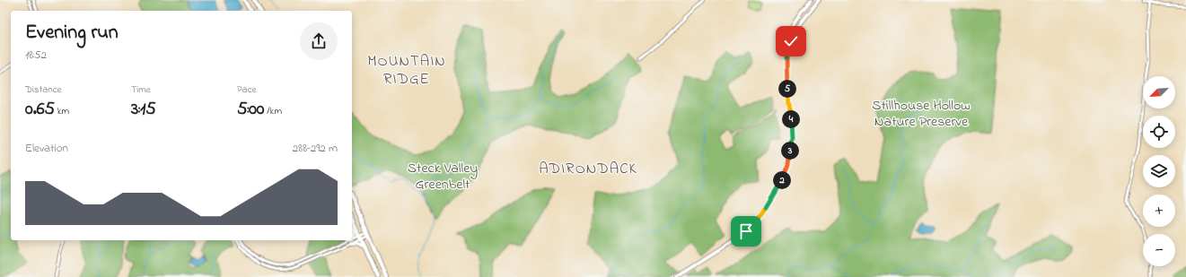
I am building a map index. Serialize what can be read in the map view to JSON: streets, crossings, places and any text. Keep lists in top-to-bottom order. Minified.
{"districts":["MOUNTAIN RIDGE","ADIRONDACK"],"parks":["Stillhouse Hollow Nature Preserve","Steck Valley Greenbelt"],"north":"bottom left","page":{"heading":["Evening run","18:52"],"stats":[["Distance","0.65 km"],["Time","3:15"],["Pace","5:00 /km"]],"map_buttons":["+","−"],"pins":["5","4","3","2"],"chart":["Elevation","288–292 m"]}}
